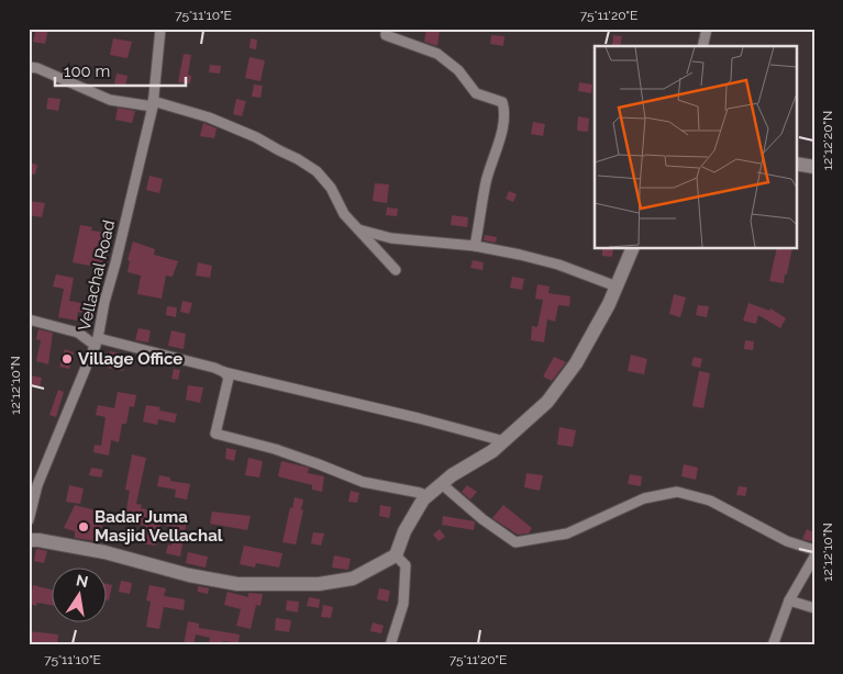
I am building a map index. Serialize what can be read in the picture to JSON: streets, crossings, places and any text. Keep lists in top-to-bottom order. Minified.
{"streets":{"street":["Vellachal Road"]},"places":["Village Office","Badar Juma Masjid Vellachal"],"scale_bar":"100 m","north":"top","coordinates":["75°11'10\"E","75°11'20\"E","12°12'20\"N","12°12'10\"N"]}
